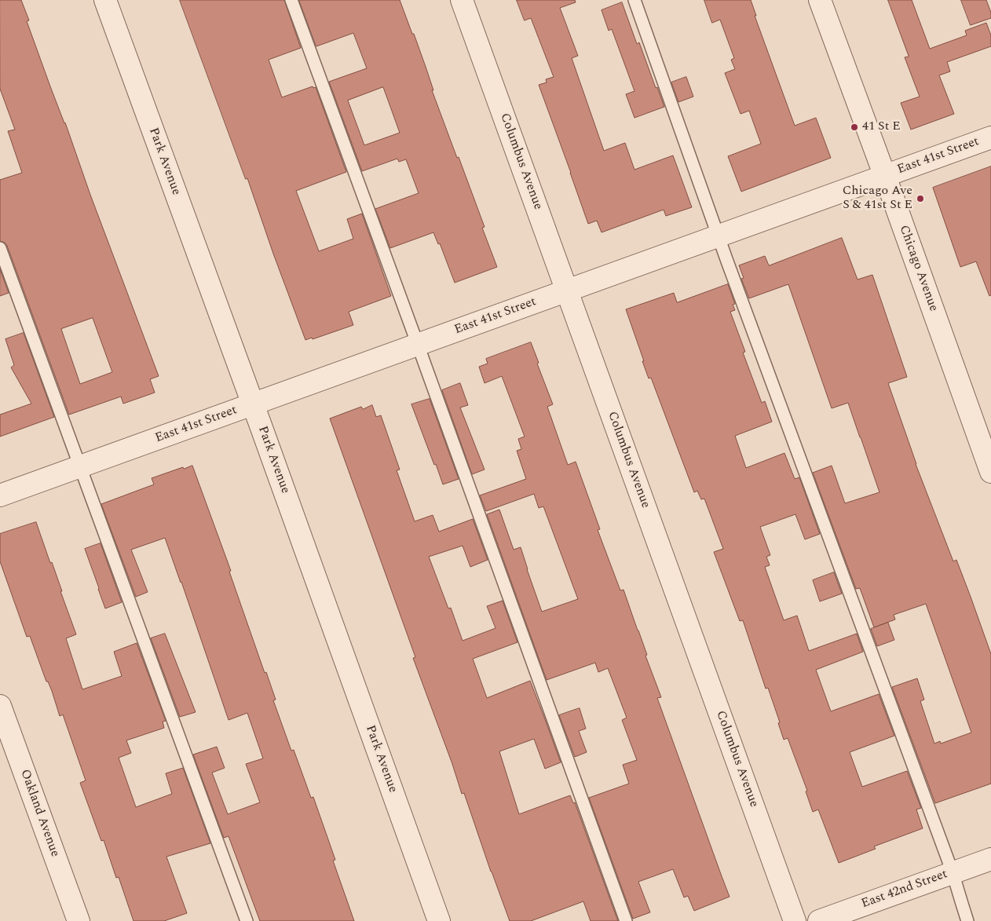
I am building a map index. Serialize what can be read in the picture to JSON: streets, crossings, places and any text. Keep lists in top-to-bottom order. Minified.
{"streets":{"street":["East 41st Street","Park Avenue","Columbus Avenue","Chicago Avenue","Oakland Avenue","East 42nd Street"]},"crossings":[["East 41st Street","Park Avenue"],["East 41st Street","Columbus Avenue"],["East 41st Street","Chicago Avenue"]],"places":["41 St E","Chicago Ave S & 41st St E"]}
